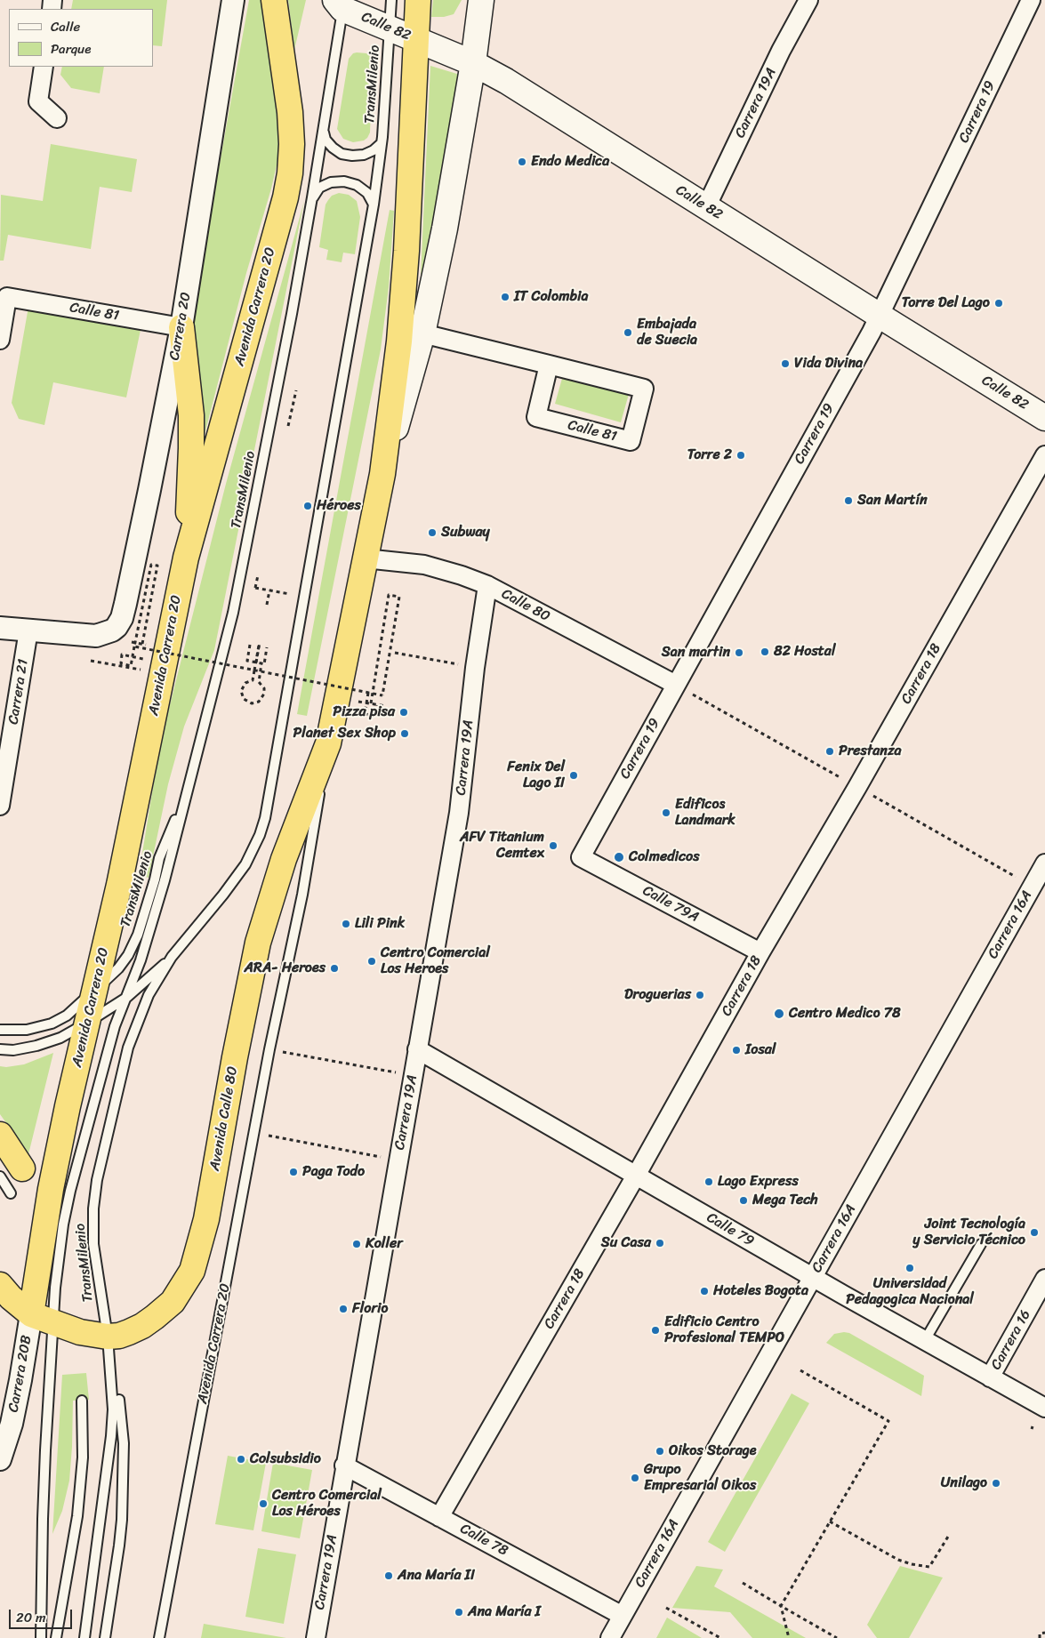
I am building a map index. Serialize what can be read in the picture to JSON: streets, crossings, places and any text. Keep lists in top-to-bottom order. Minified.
{"streets":{"highway":["Avenida Carrera 20","Avenida Calle 80"],"main road":["Calle 82"],"street":["Carrera 19A","Carrera 19","Calle 81","Carrera 20","Calle 80","Carrera 18","Carrera 21","Calle 79A","Carrera 16A","Calle 79","Carrera 16","Carrera 20B","Calle 78"],"lane":["TransMilenio"]},"crossings":[["Calle 82","TransMilenio"],["Calle 82","Carrera 19A"],["Calle 82","Carrera 19"],["Calle 82","Avenida Carrera 20"],["TransMilenio","Avenida Carrera 20"],["TransMilenio","Avenida Calle 80"],["TransMilenio","Carrera 20B"],["Carrera 19A","Calle 80"],["Carrera 19A","Calle 79"],["Carrera 19A","Calle 78"],["Carrera 19","Calle 80"],["Carrera 19","Calle 79A"],["Avenida Carrera 20","Calle 81"],["Avenida Carrera 20","Calle 80"],["Avenida Carrera 20","Avenida Calle 80"],["Avenida Carrera 20","Carrera 20B"],["Calle 81","Carrera 20"],["Carrera 20","Carrera 21"],["Carrera 18","Calle 79A"],["Carrera 18","Calle 79"],["Carrera 18","Calle 78"],["Carrera 16A","Calle 79"],["Carrera 16A","Calle 78"],["Avenida Calle 80","Carrera 20B"],["Calle 79","Carrera 16"]],"places":["Endo Medica","IT Colombia","Torre Del Lago","Embajada de Suecia","Vida Divina","Torre 2","San Martín","Héroes","Subway","82 Hostal","San martin","Pizza pisa","Planet Sex Shop","Prestanza","Fenix Del Lago II","Edificos Landmark","AFV Titanium Cemtex","Colmedicos","Lili Pink","Centro Comercial Los Heroes","ARA- Heroes","Droguerias","Centro Medico 78","Iosal","Paga Todo","Lago Express","Mega Tech","Joint Tecnología y Servicio Técnico","Su Casa","Koller","Universidad Pedagogica Nacional","Hoteles Bogota","Florio","Edificio Centro Profesional TEMPO","Oikos Storage","Colsubsidio","Grupo Empresarial Oikos","Unilago","Centro Comercial Los Héroes","Ana María II","Ana María I"],"legend":["Calle","Parque"],"scale_bar":"20 m"}
